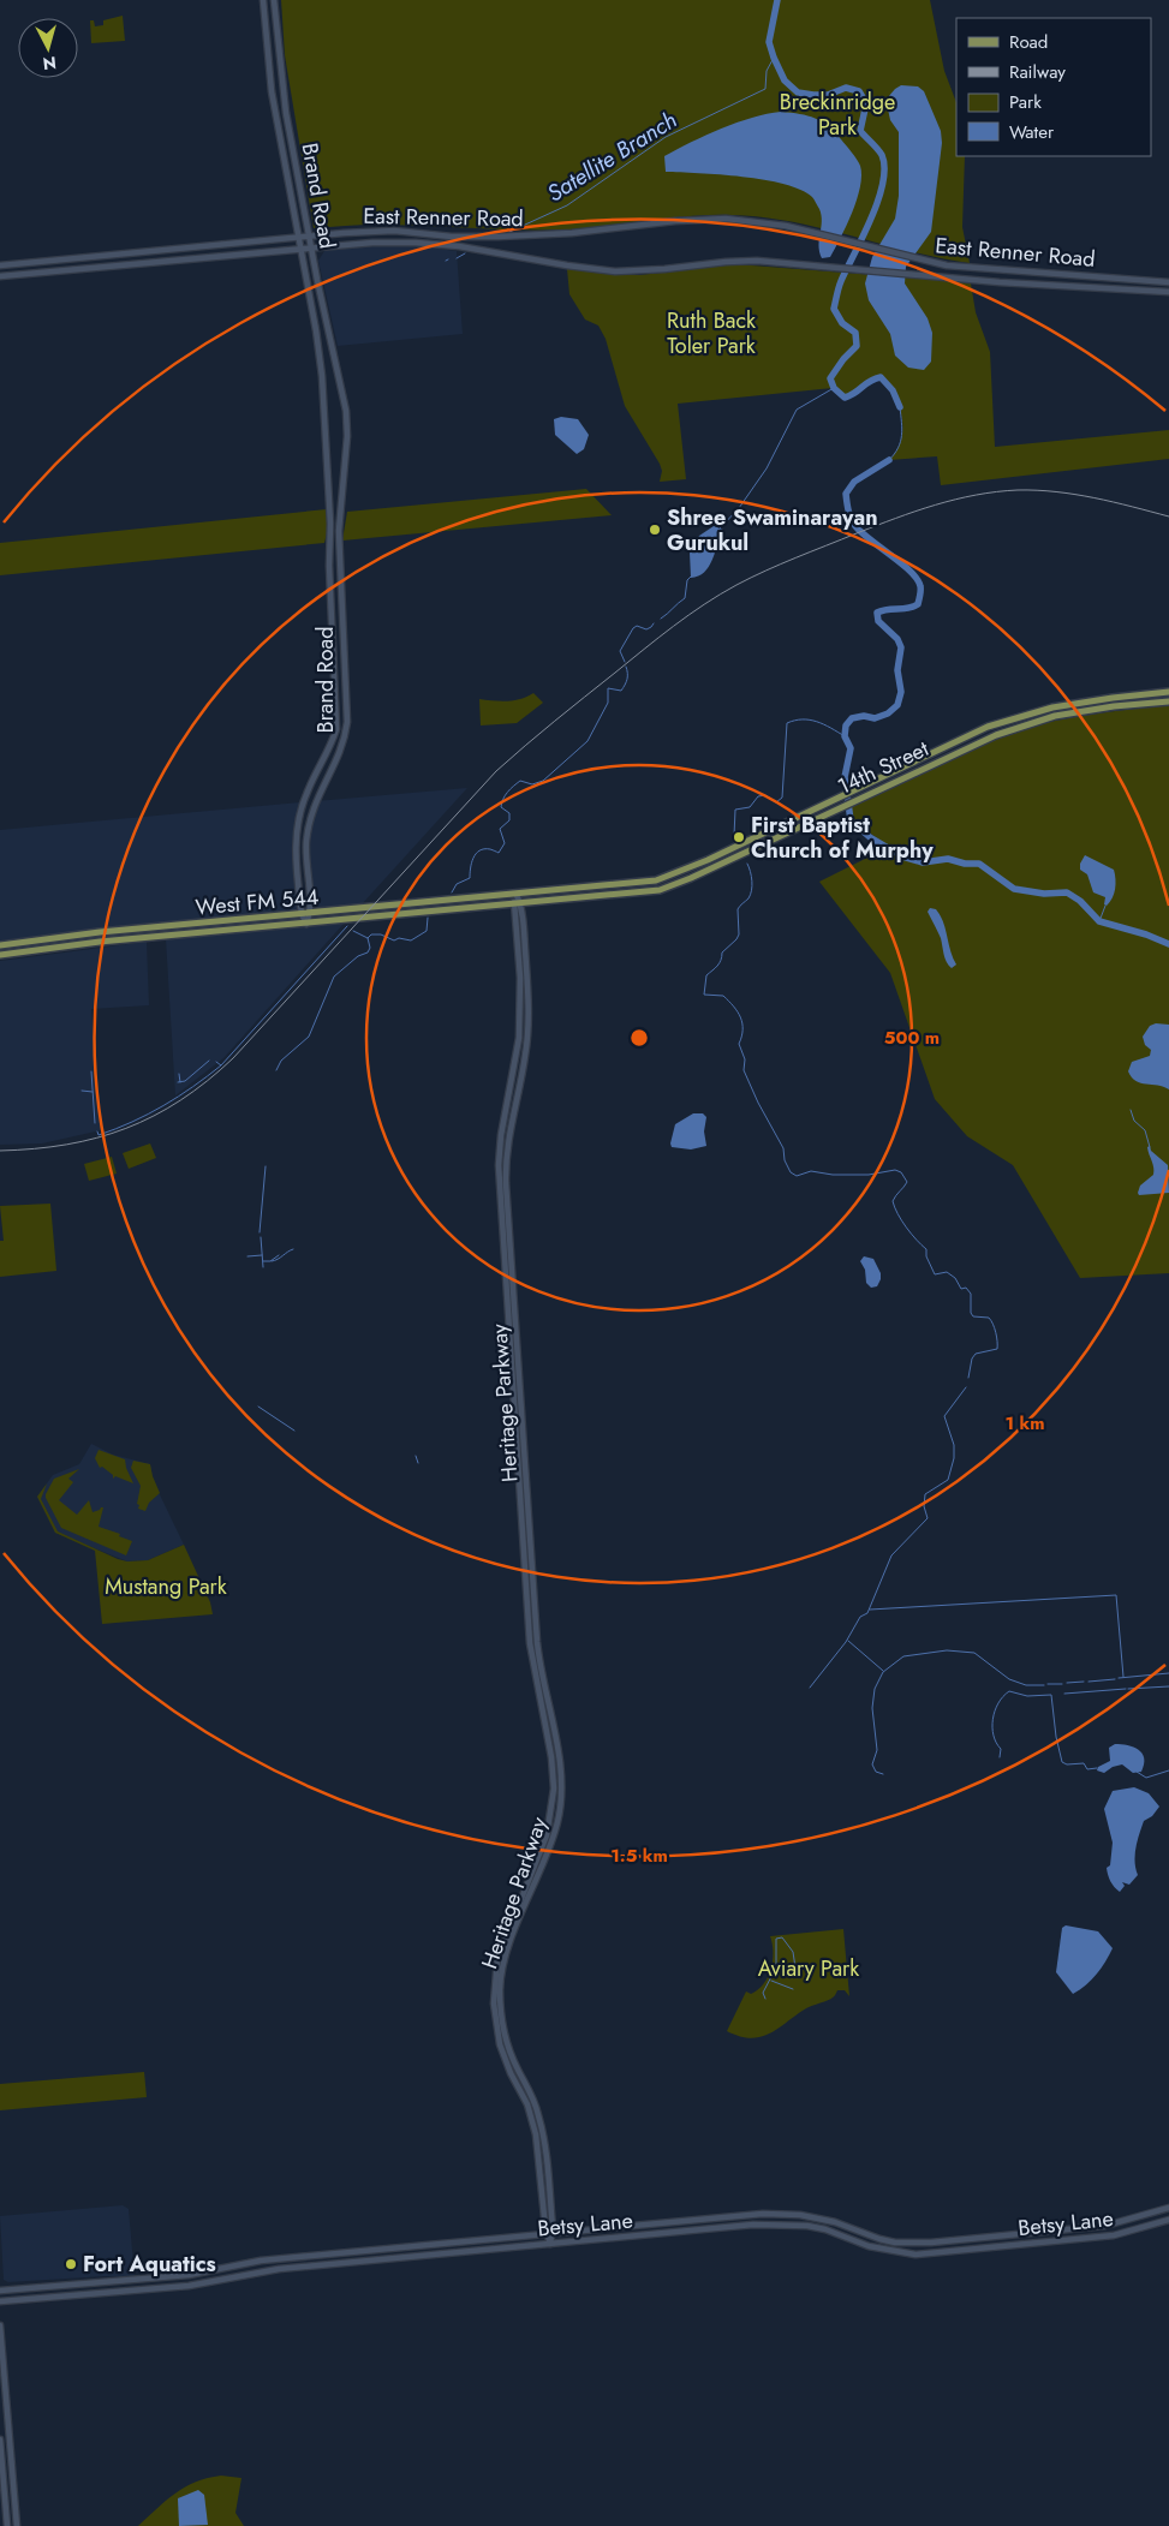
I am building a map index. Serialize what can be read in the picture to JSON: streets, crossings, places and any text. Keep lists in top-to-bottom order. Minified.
{"streets":{"main road":["Brand Road","East Renner Road","14th Street","West FM 544","Heritage Parkway","Betsy Lane"]},"crossings":[["Brand Road","East Renner Road"],["Brand Road","West FM 544"],["14th Street","West FM 544"],["14th Street","Heritage Parkway"],["West FM 544","Heritage Parkway"],["Heritage Parkway","Betsy Lane"]],"water":["Satellite Branch"],"parks":["Breckinridge Park","Ruth Back Toler Park","Mustang Park","Aviary Park"],"places":["Shree Swaminarayan Gurukul","First Baptist Church of Murphy","Fort Aquatics"],"legend":["Road","Railway","Park","Water"],"north":"bottom","rings":["500 m","1 km","1.5 km"]}
